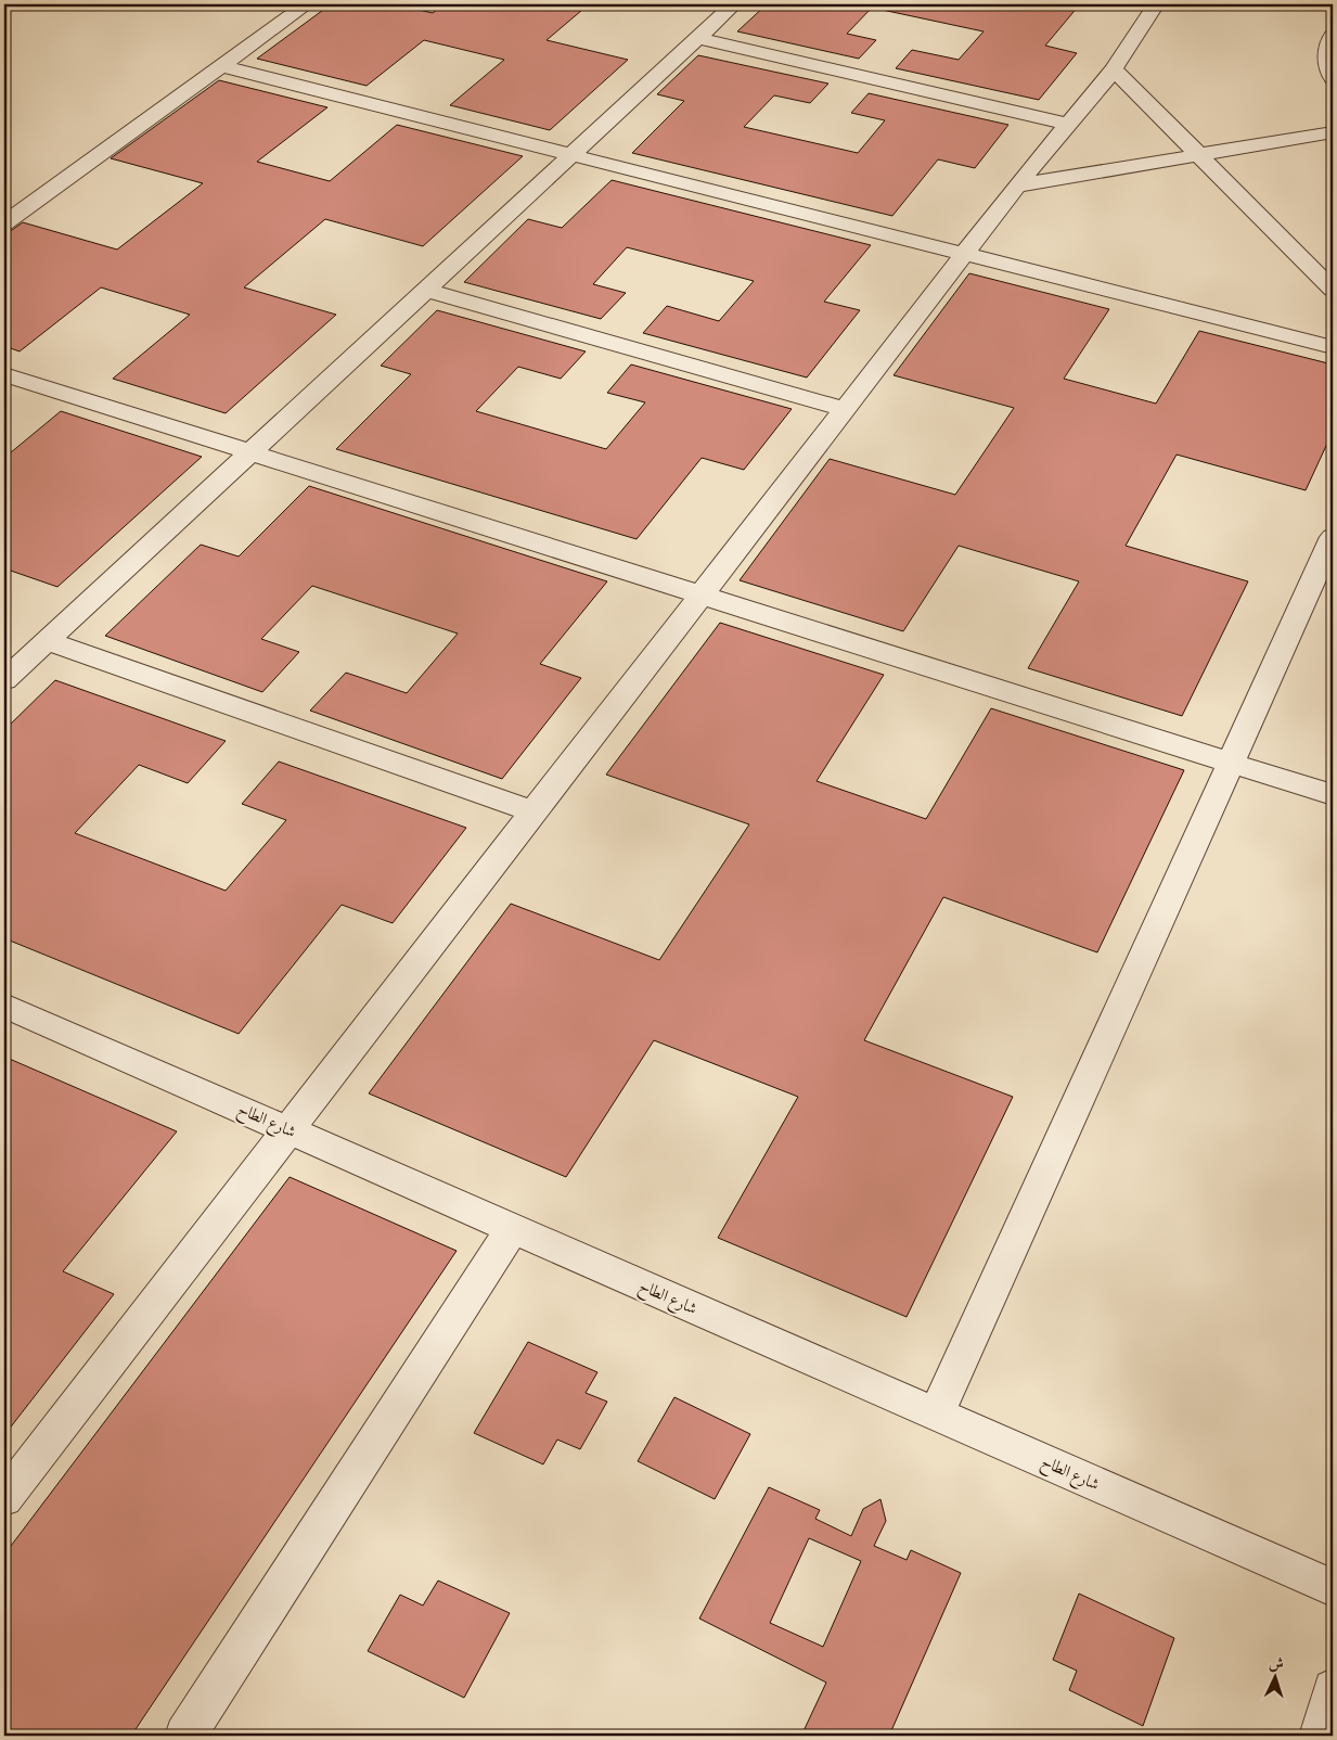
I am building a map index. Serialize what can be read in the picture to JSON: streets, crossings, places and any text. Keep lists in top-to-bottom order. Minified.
{"streets":{"street":["شارع الطاح"]},"north":"top"}
